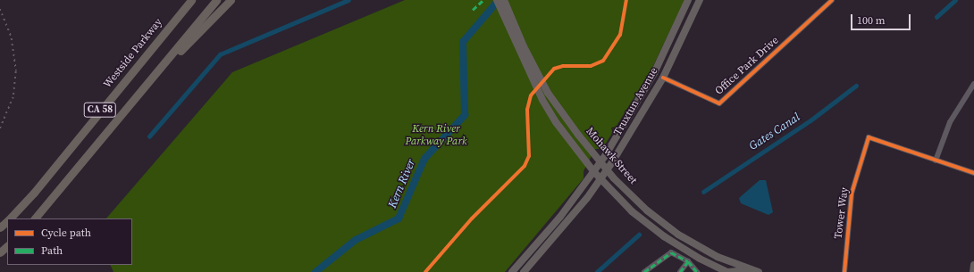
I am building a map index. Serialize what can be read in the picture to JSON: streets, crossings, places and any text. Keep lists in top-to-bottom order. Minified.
{"streets":{"highway":["Westside Parkway","CA 58"],"main road":["Truxtun Avenue","Mohawk Street"],"street":["Office Park Drive","Tower Way"]},"crossings":[["Office Park Drive","Truxtun Avenue"],["Truxtun Avenue","Mohawk Street"]],"water":["Gates Canal","Kern River"],"parks":["Kern River Parkway Park"],"legend":["Cycle path","Path"],"scale_bar":"100 m"}
